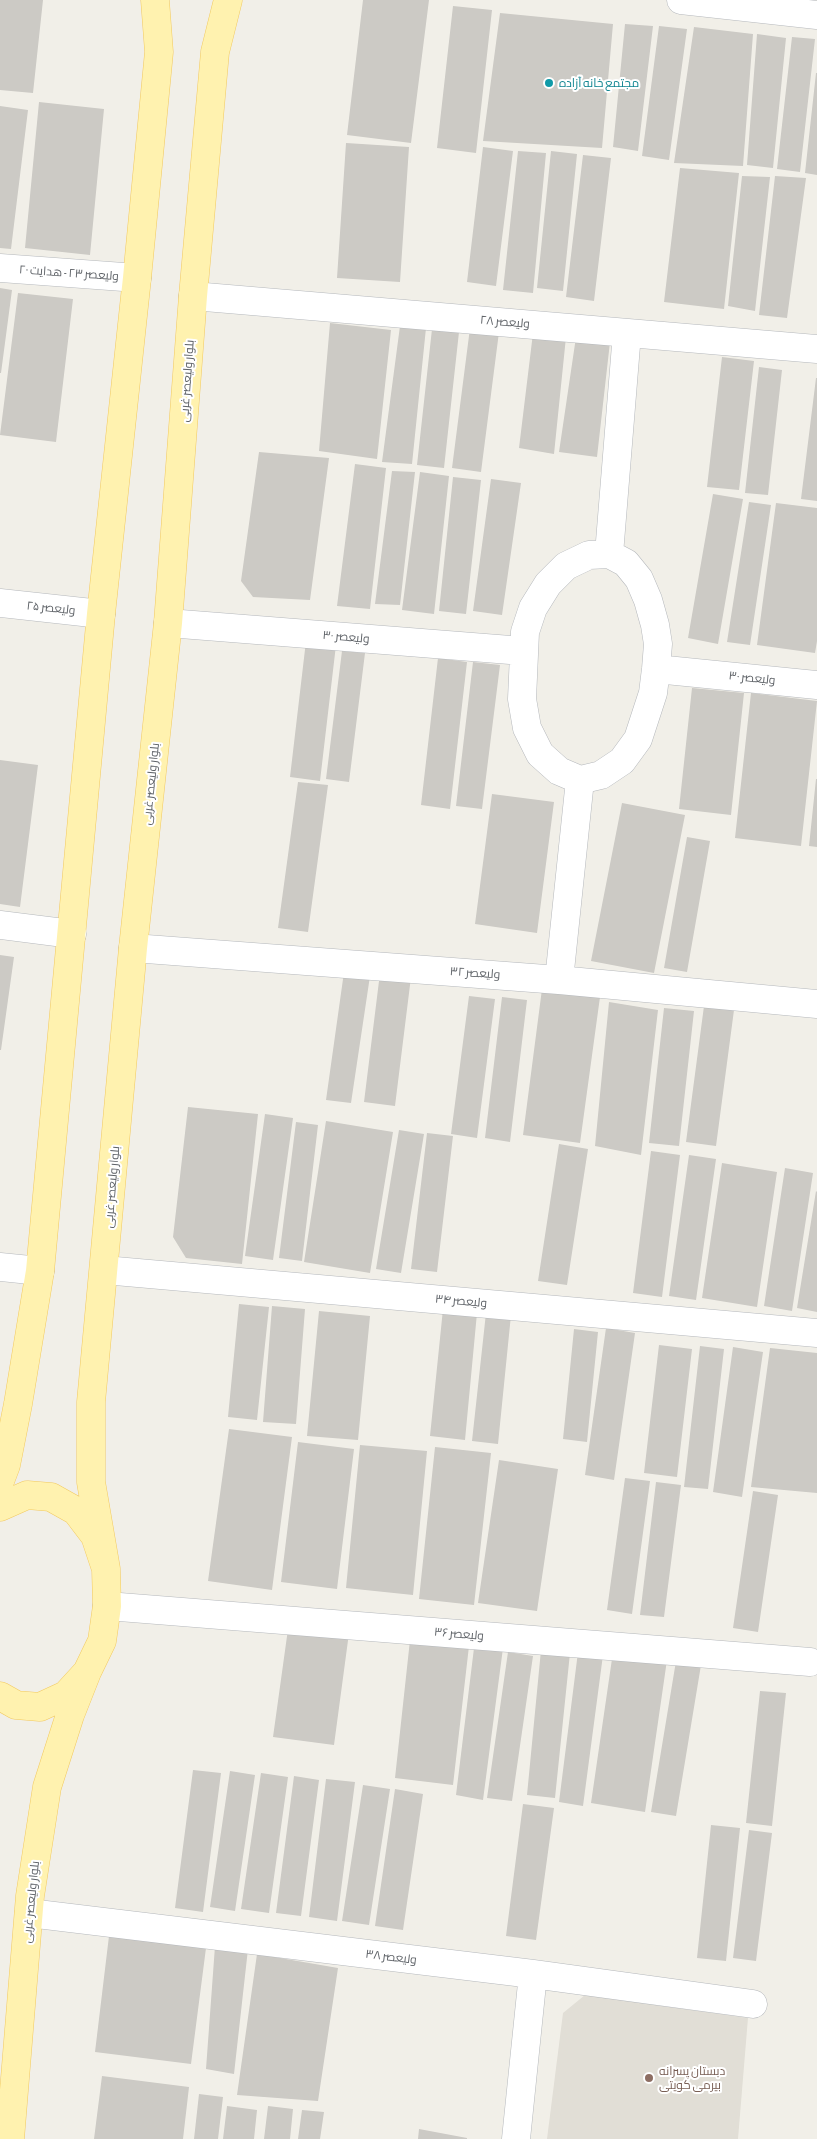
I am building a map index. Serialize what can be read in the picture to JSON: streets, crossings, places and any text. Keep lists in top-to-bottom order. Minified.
{"streets":{"main road":["بلوار ولیعصر غربی"],"street":["ولیعصر ۲۳ - هدایت ۲۰","ولیعصر ۲۸","ولیعصر ۲۵","ولیعصر ۳۰","ولیعصر ۳۲","ولیعصر ۳۴","ولیعصر ۳۶","ولیعصر ۳۸"]},"crossings":[["ولیعصر ۲۸","بلوار ولیعصر غربی"],["بلوار ولیعصر غربی","ولیعصر ۳۰"],["بلوار ولیعصر غربی","ولیعصر ۳۲"],["بلوار ولیعصر غربی","ولیعصر ۳۴"],["بلوار ولیعصر غربی","ولیعصر ۳۸"]],"places":["مجتمع خانه آزاده","دبستان پسرانه بیرمی کویتی"]}
